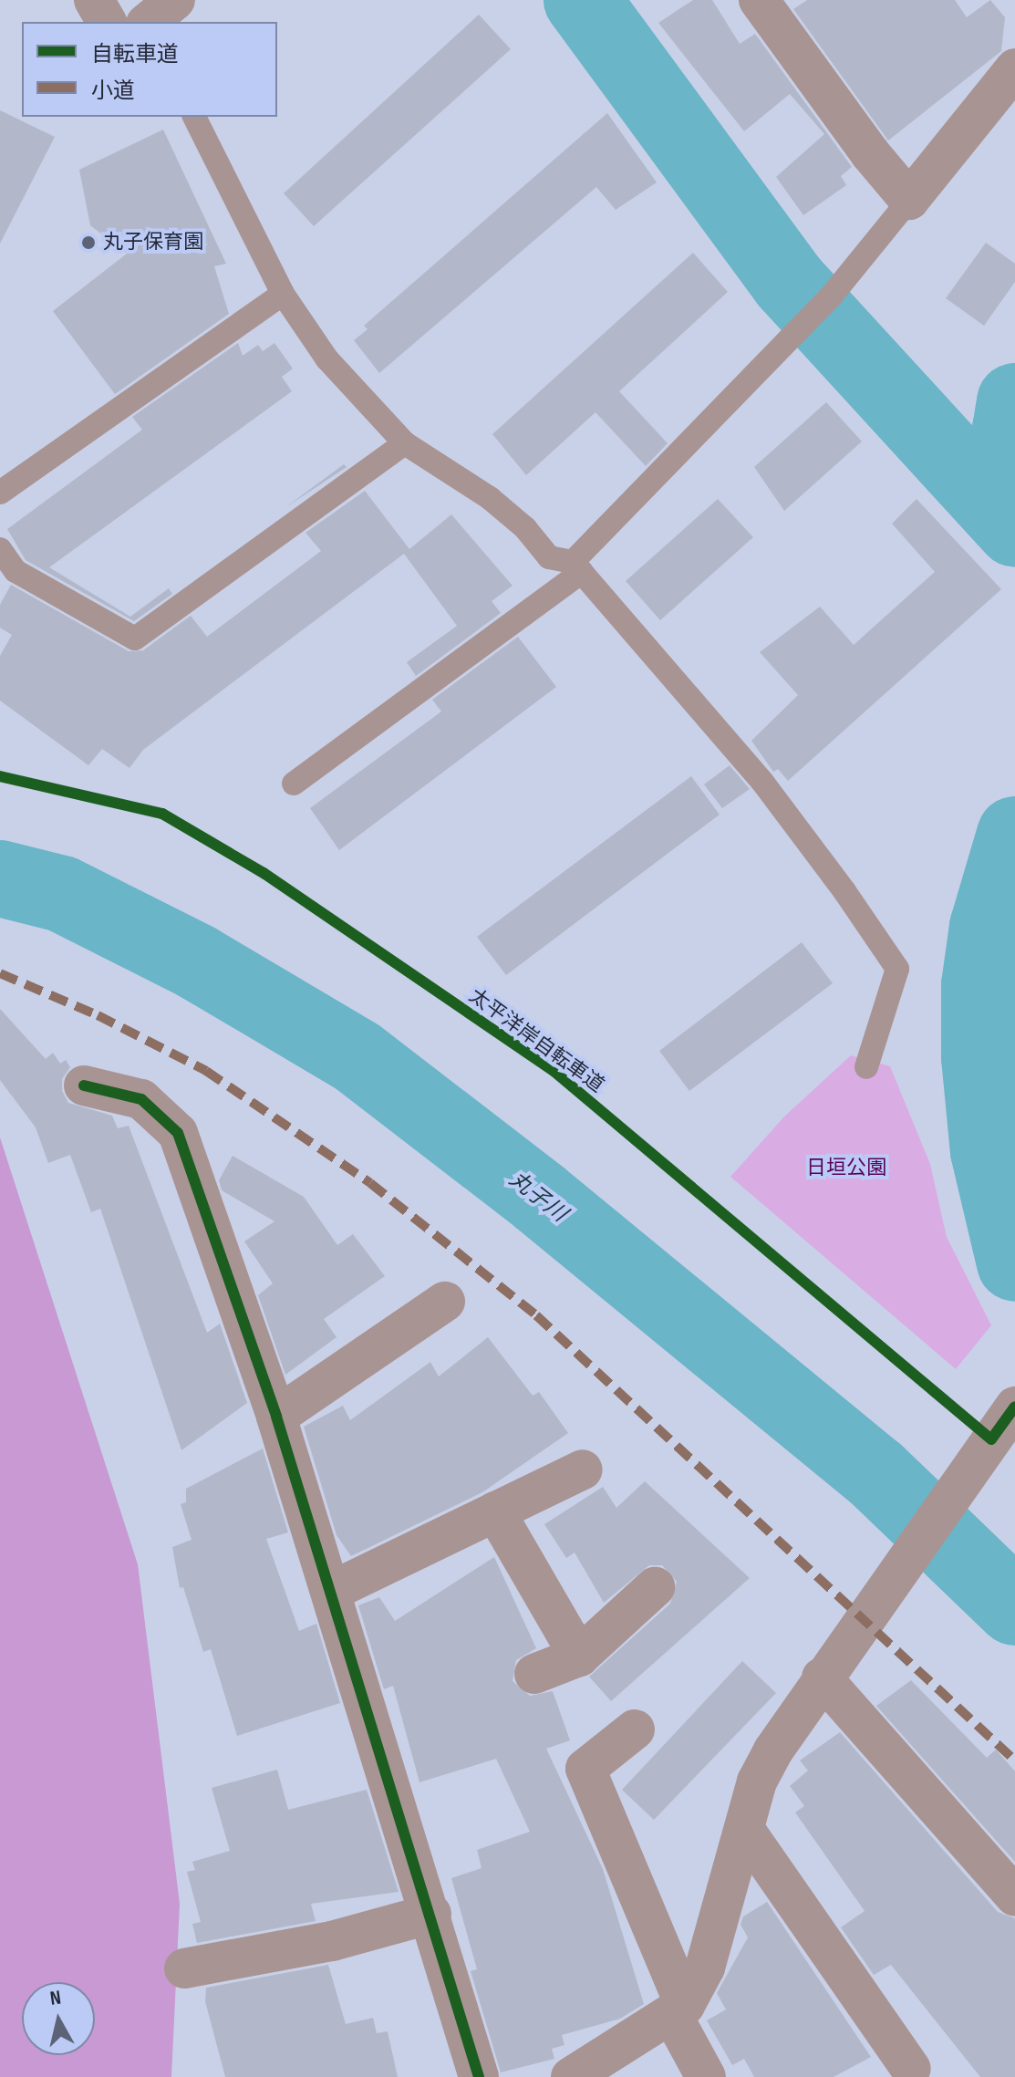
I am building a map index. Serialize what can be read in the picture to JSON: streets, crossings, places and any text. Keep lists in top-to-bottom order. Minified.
{"streets":{"cycle path":["太平洋岸自転車道"]},"water":["丸子川"],"parks":["日垣公園"],"places":["丸子保育園"],"legend":["自転車道","小道"],"north":"top"}
